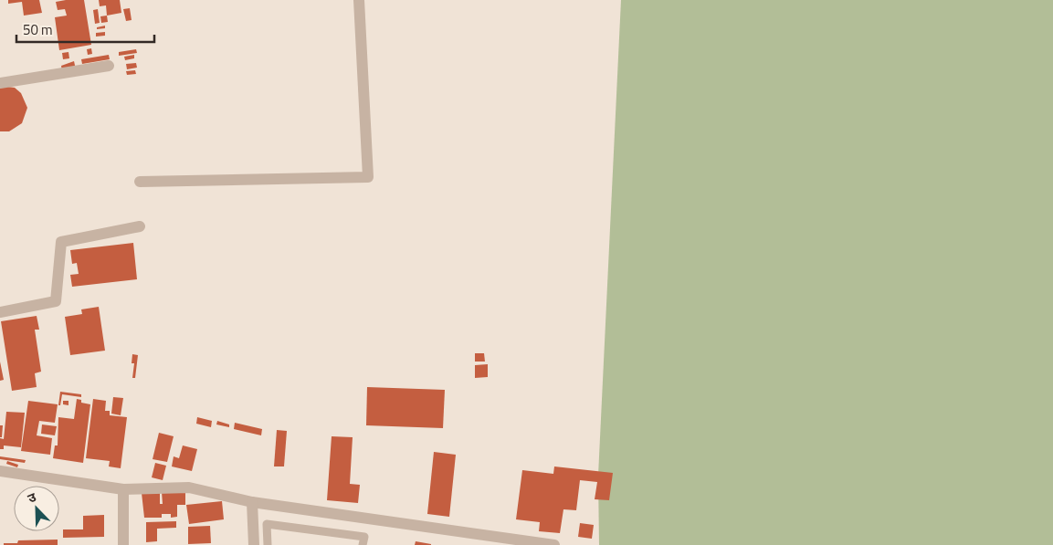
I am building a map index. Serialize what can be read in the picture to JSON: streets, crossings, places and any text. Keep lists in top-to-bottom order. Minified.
{"scale_bar":"50 m","north":"top left"}
